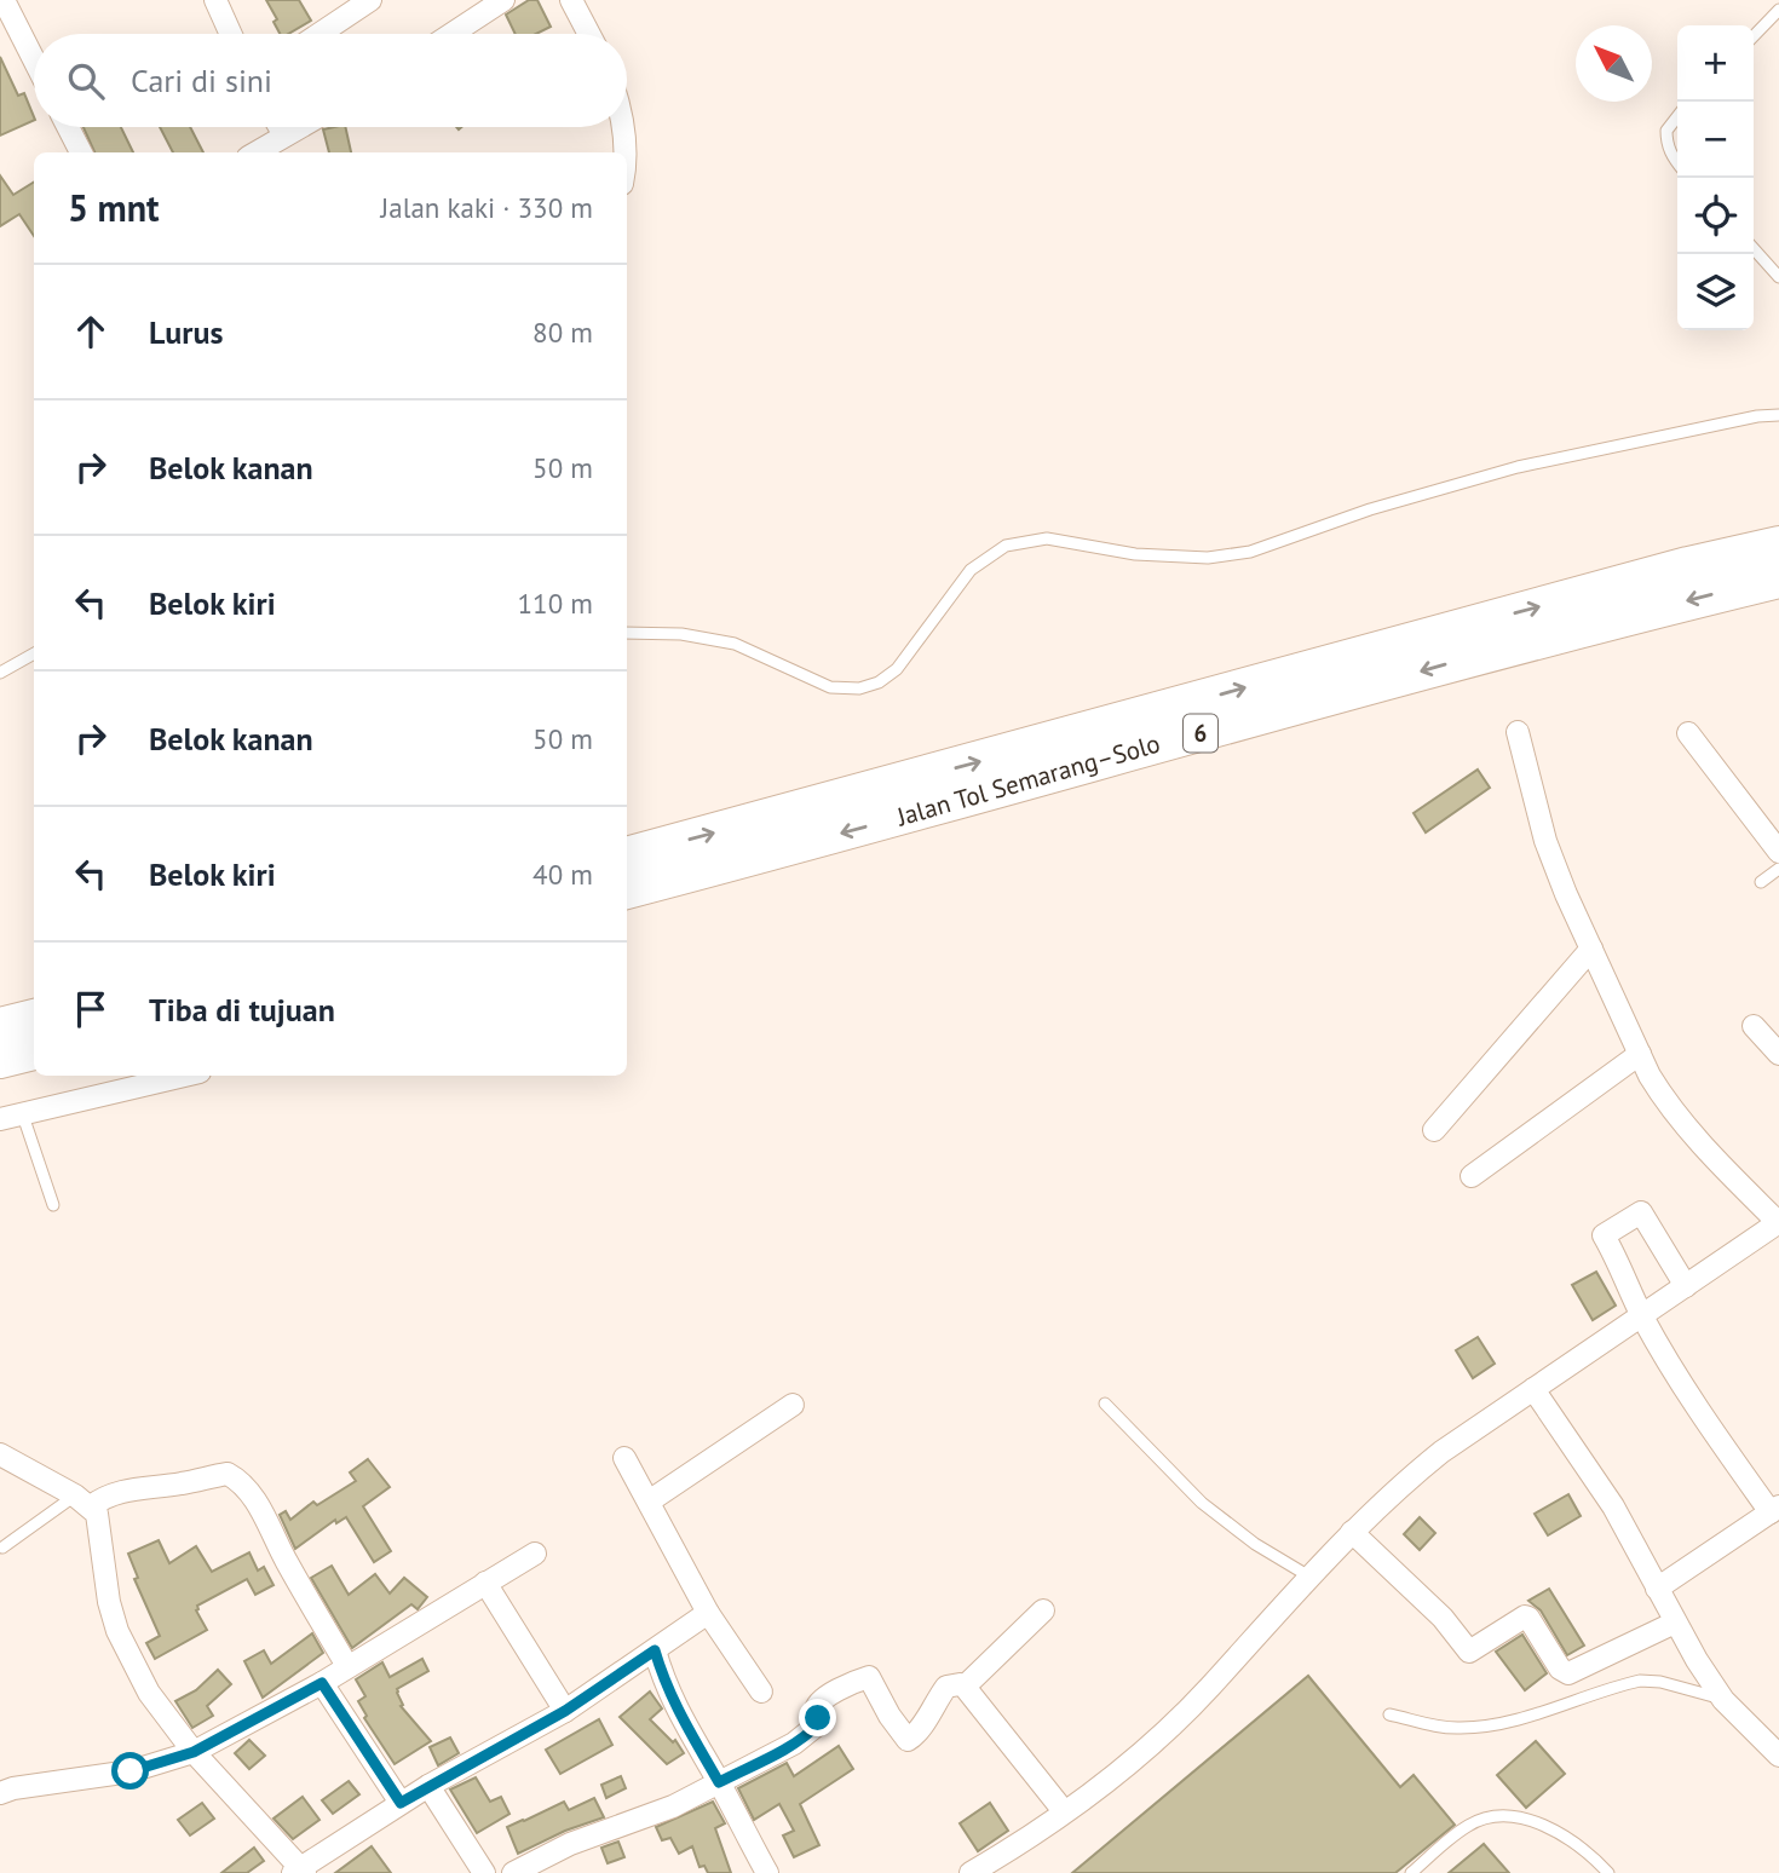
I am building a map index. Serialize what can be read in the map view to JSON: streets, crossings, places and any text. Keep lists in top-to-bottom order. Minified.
{"streets":{"highway":["6","Jalan Tol Semarang–Solo"]},"north":"top left","page":{"map_buttons":["+","−"],"search":"Cari di sini","heading":["5 mnt","Jalan kaki · 330 m"],"list":[["Lurus","80 m"],["Belok kanan","50 m"],["Belok kiri","110 m"],["Belok kanan","50 m"],["Belok kiri","40 m"],"Tiba di tujuan"]}}
